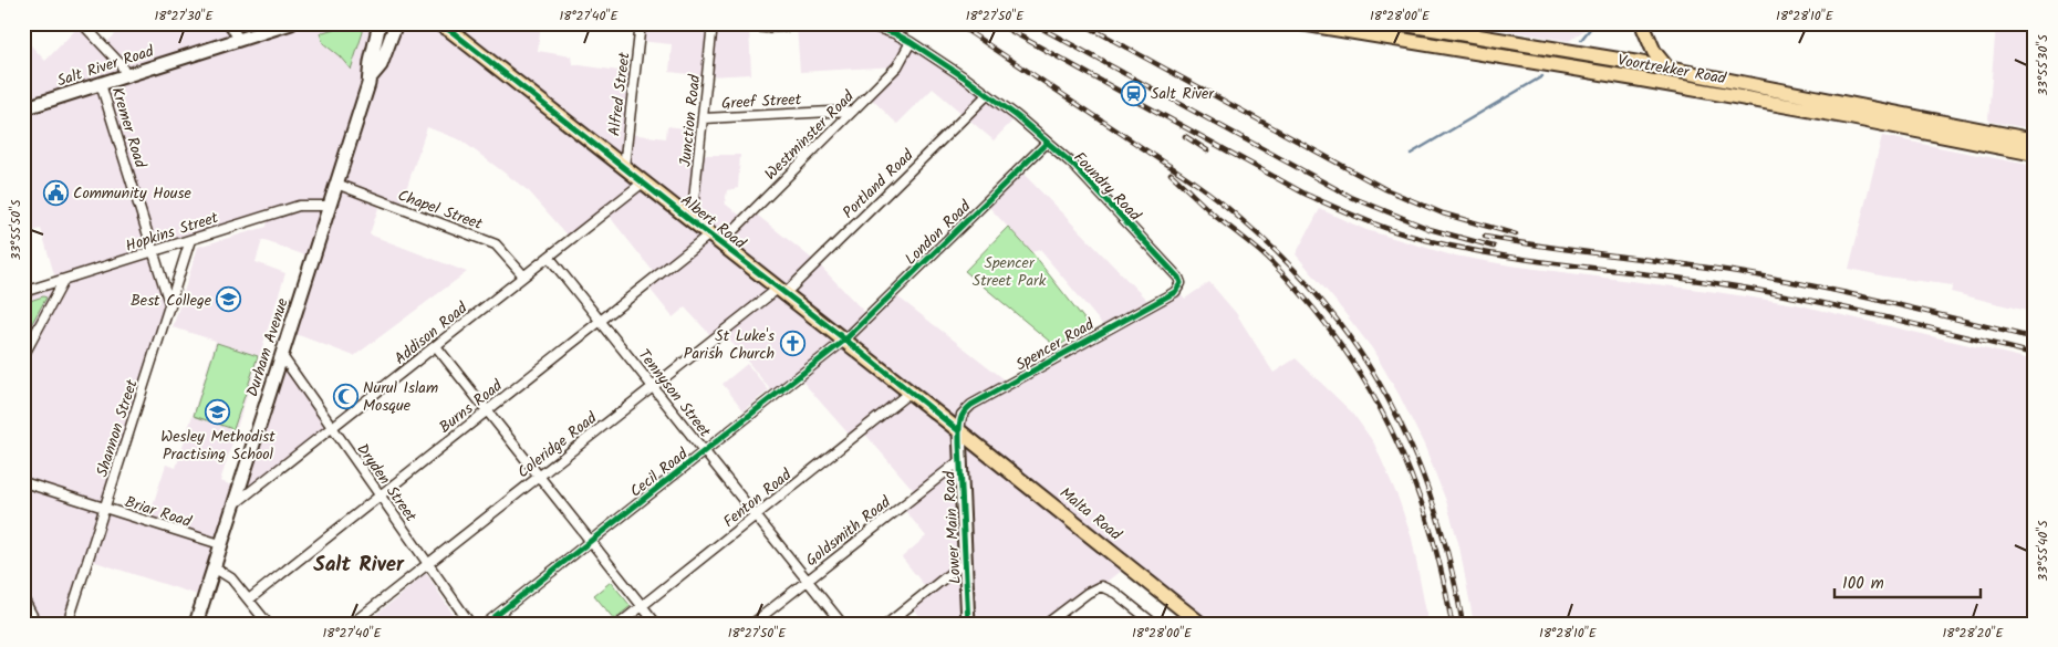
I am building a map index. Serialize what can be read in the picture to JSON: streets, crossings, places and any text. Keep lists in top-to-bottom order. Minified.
{"streets":{"main road":["Voortrekker Road","Albert Road","Malta Road"],"street":["Salt River Road","Alfred Street","Greef Street","Junction Road","Kremer Road","Westminster Road","Portland Road","Foundry Road","Chapel Street","Hopkins Street","London Road","Addison Road","Spencer Road","Durham Avenue","Tennyson Street","Burns Road","Shannon Street","Coleridge Road","Cecil Road","Dryden Street","Fenton Road","Briar Road","Lower Main Road","Goldsmith Road"]},"crossings":[["Salt River Road","Kremer Road"],["Alfred Street","Albert Road"],["Greef Street","Junction Road"],["Greef Street","Westminster Road"],["Junction Road","Albert Road"],["Kremer Road","Hopkins Street"],["Kremer Road","Shannon Street"],["Westminster Road","Foundry Road"],["Westminster Road","Albert Road"],["Westminster Road","Burns Road"],["Portland Road","Foundry Road"],["Portland Road","Albert Road"],["Portland Road","Coleridge Road"],["Foundry Road","London Road"],["Foundry Road","Spencer Road"],["Chapel Street","Addison Road"],["Chapel Street","Durham Avenue"],["Albert Road","London Road"],["Albert Road","Addison Road"],["Albert Road","Spencer Road"],["Albert Road","Burns Road"],["Albert Road","Coleridge Road"],["Albert Road","Cecil Road"],["Albert Road","Fenton Road"],["Albert Road","Malta Road"],["Albert Road","Lower Main Road"],["Hopkins Street","Durham Avenue"],["Hopkins Street","Shannon Street"],["London Road","Cecil Road"],["Addison Road","Durham Avenue"],["Addison Road","Tennyson Street"],["Addison Road","Dryden Street"],["Spencer Road","Malta Road"],["Spencer Road","Lower Main Road"],["Durham Avenue","Dryden Street"],["Durham Avenue","Briar Road"],["Tennyson Street","Burns Road"],["Tennyson Street","Coleridge Road"],["Tennyson Street","Cecil Road"],["Tennyson Street","Fenton Road"],["Tennyson Street","Goldsmith Road"],["Burns Road","Dryden Street"],["Shannon Street","Briar Road"],["Coleridge Road","Dryden Street"],["Malta Road","Lower Main Road"],["Lower Main Road","Goldsmith Road"]],"districts":["Salt River"],"parks":["Spencer Street Park"],"places":{"station":["Salt River"],"public building":["Community House"],"school or university":["Best College","Wesley Methodist Practising School"],"church":["St Luke's Parish Church"],"mosque":["Nurul Islam Mosque"]},"scale_bar":"100 m","coordinates":["18°27'30\"E","18°27'40\"E","18°27'50\"E","18°28'00\"E","18°28'10\"E","33°55'30\"S","33°55'50\"S","33°55'40\"S","18°28'20\"E"]}
